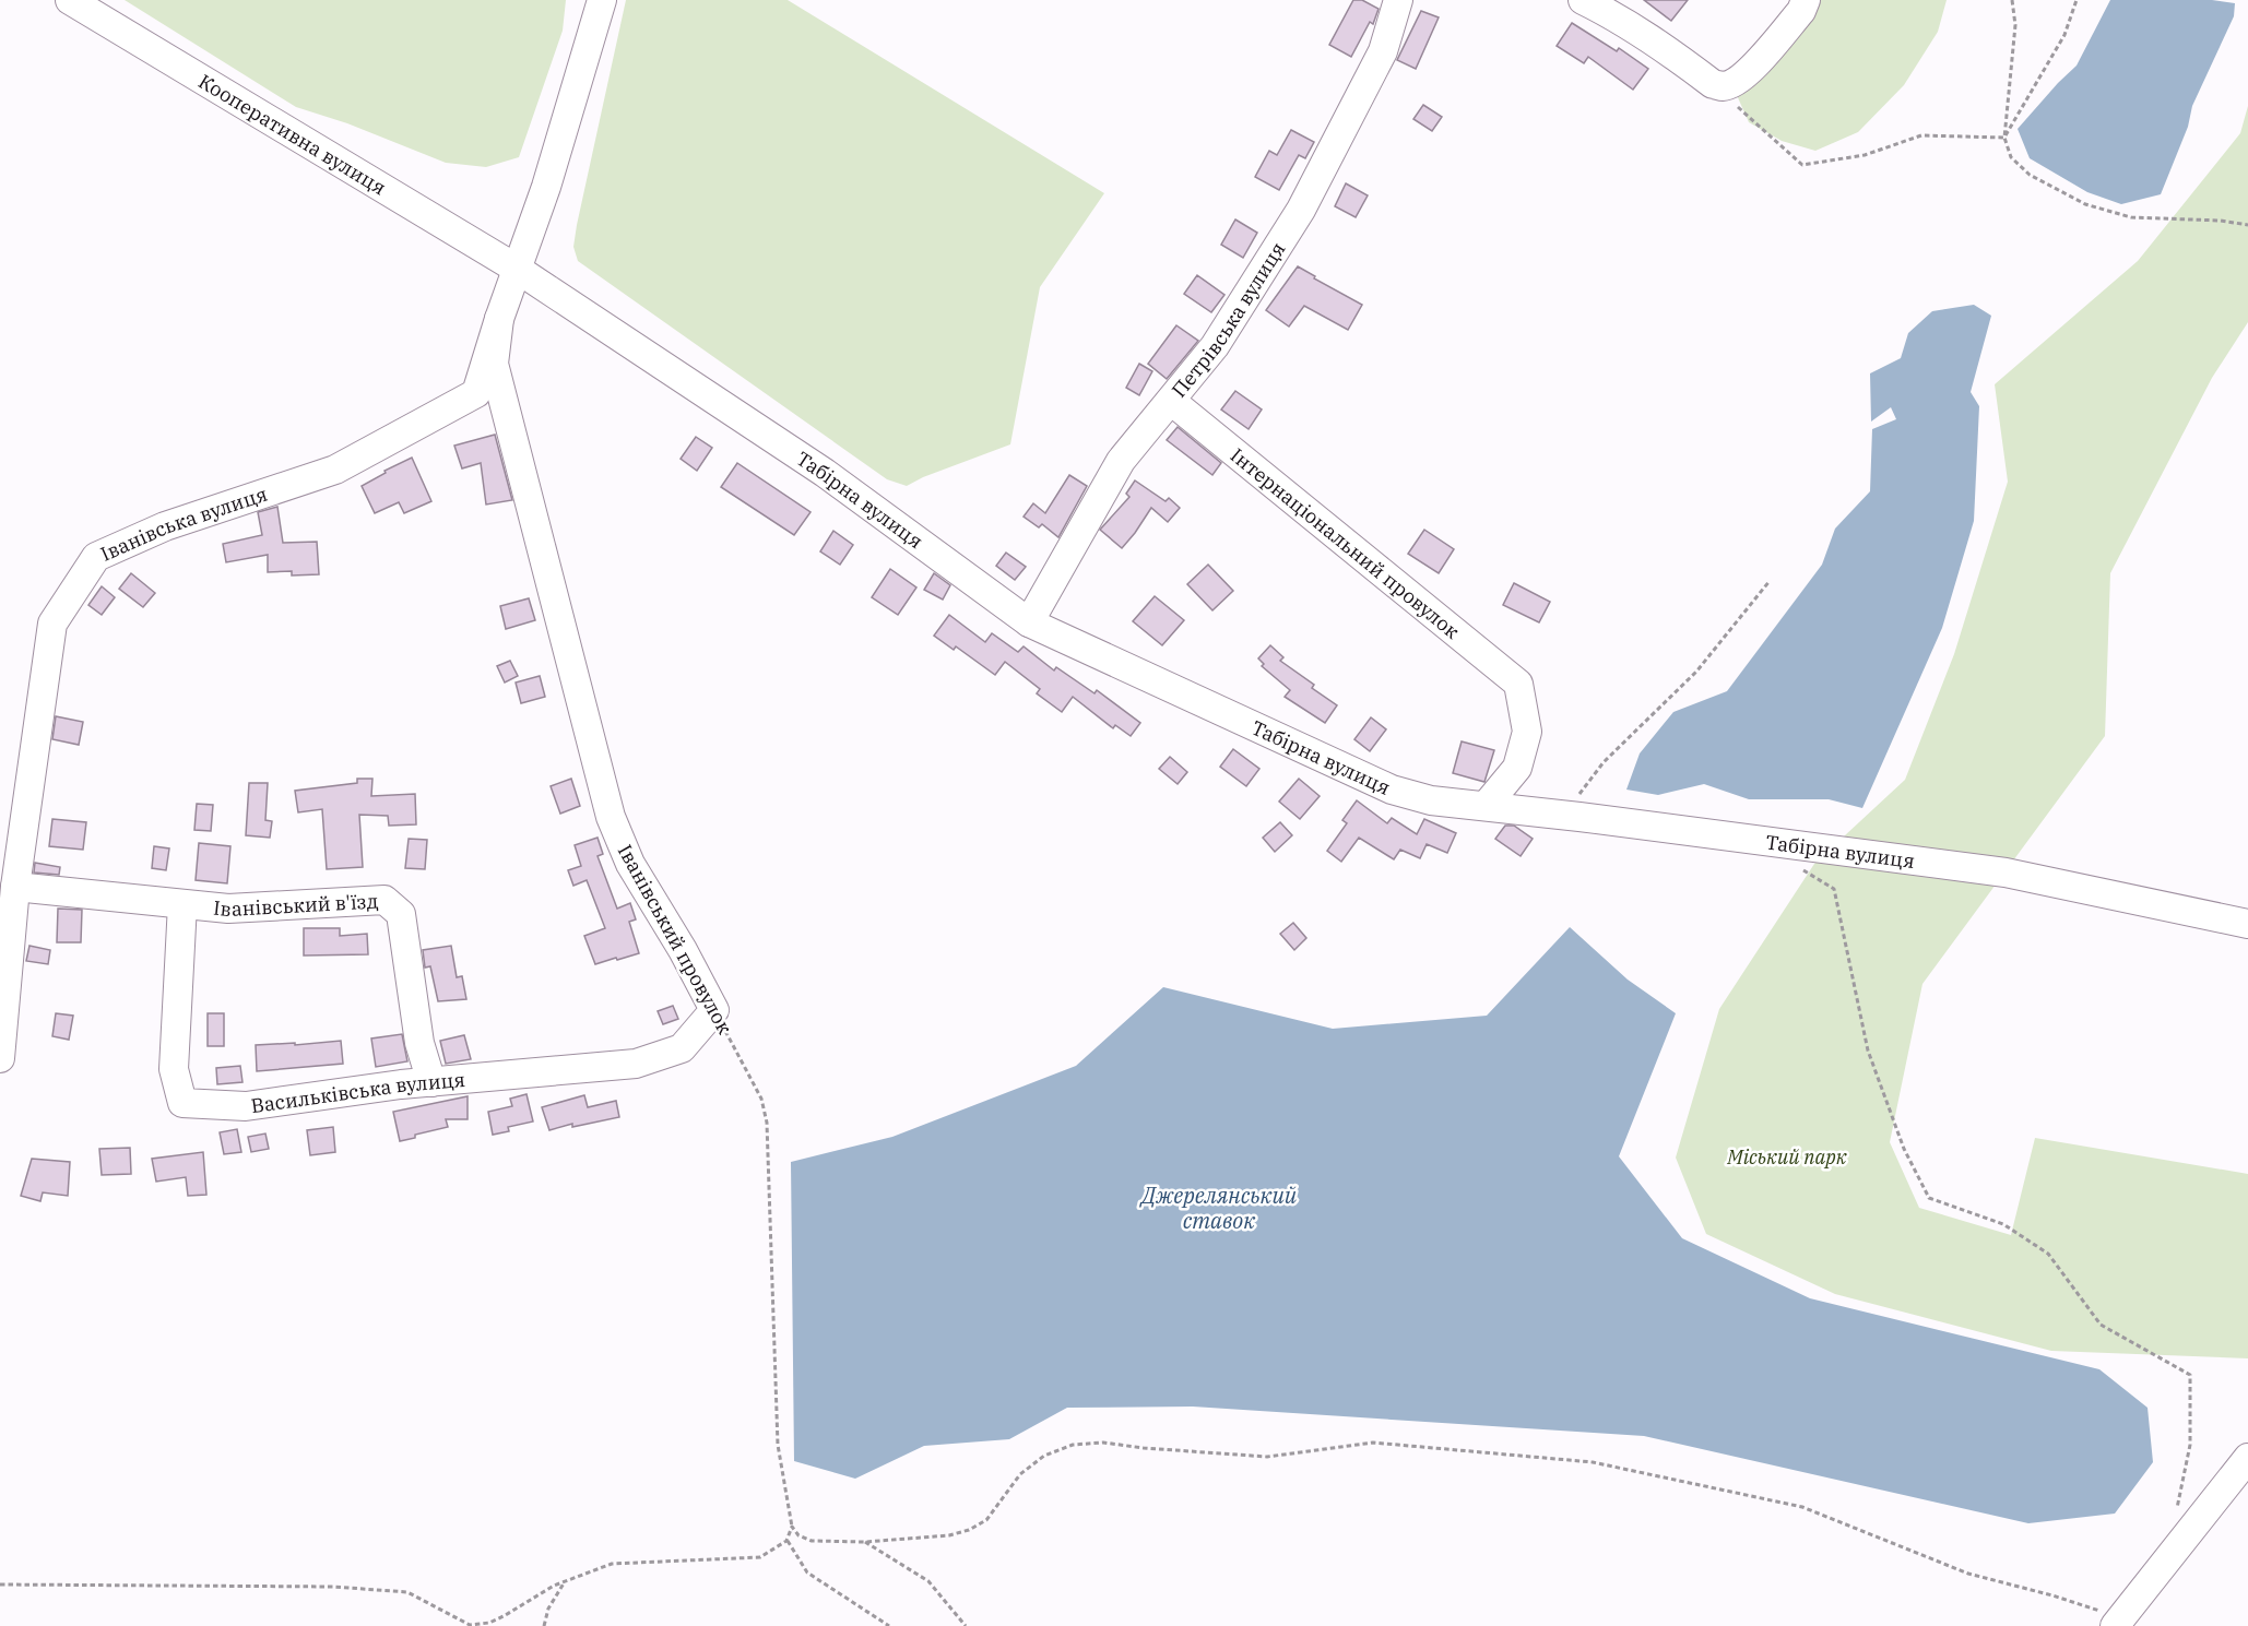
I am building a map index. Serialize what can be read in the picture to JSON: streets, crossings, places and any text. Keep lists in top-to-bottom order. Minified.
{"streets":{"street":["Кооперативна вулиця","Петрівська вулиця","Табірна вулиця","Іванівська вулиця","Інтернаціональний провулок","Іванівський в'їзд","Іванівський провулок","Васильківська вулиця"]},"crossings":[["Кооперативна вулиця","Табірна вулиця"],["Кооперативна вулиця","Іванівська вулиця"],["Петрівська вулиця","Табірна вулиця"],["Петрівська вулиця","Інтернаціональний провулок"],["Табірна вулиця","Іванівська вулиця"],["Табірна вулиця","Інтернаціональний провулок"],["Іванівська вулиця","Іванівський в'їзд"],["Іванівська вулиця","Іванівський провулок"],["Іванівський в'їзд","Васильківська вулиця"],["Іванівський провулок","Васильківська вулиця"]],"water":["Джерелянський ставок"],"parks":["Міський парк"]}
